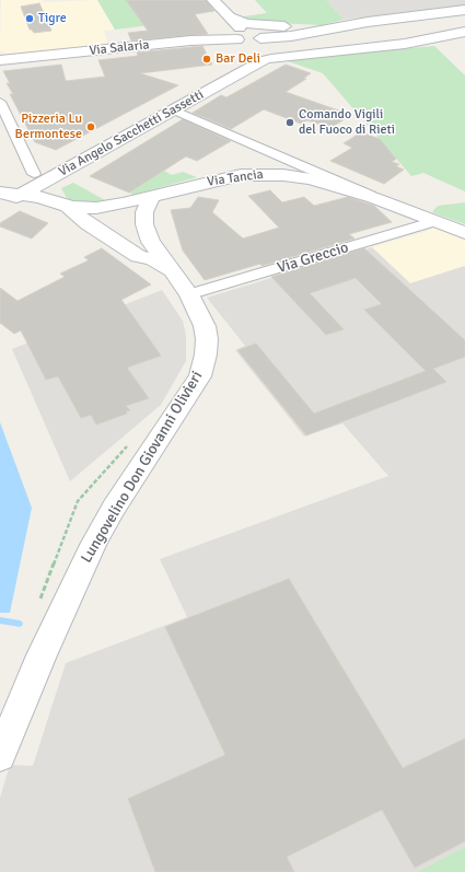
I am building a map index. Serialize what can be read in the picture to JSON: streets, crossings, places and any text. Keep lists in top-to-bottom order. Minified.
{"streets":{"main road":["Via Salaria","Via Angelo Sacchetti Sassetti","Via Tancia","Lungovelino Don Giovanni Olivieri"],"street":["Via Greccio"]},"crossings":[["Via Salaria","Via Angelo Sacchetti Sassetti"],["Via Angelo Sacchetti Sassetti","Via Tancia"],["Via Angelo Sacchetti Sassetti","Lungovelino Don Giovanni Olivieri"],["Via Tancia","Via Greccio"],["Via Tancia","Lungovelino Don Giovanni Olivieri"],["Via Greccio","Lungovelino Don Giovanni Olivieri"]],"places":["Tigre","Bar Deli","Comando Vigili del Fuoco di Rieti","Pizzeria Lu Bermontese"]}
